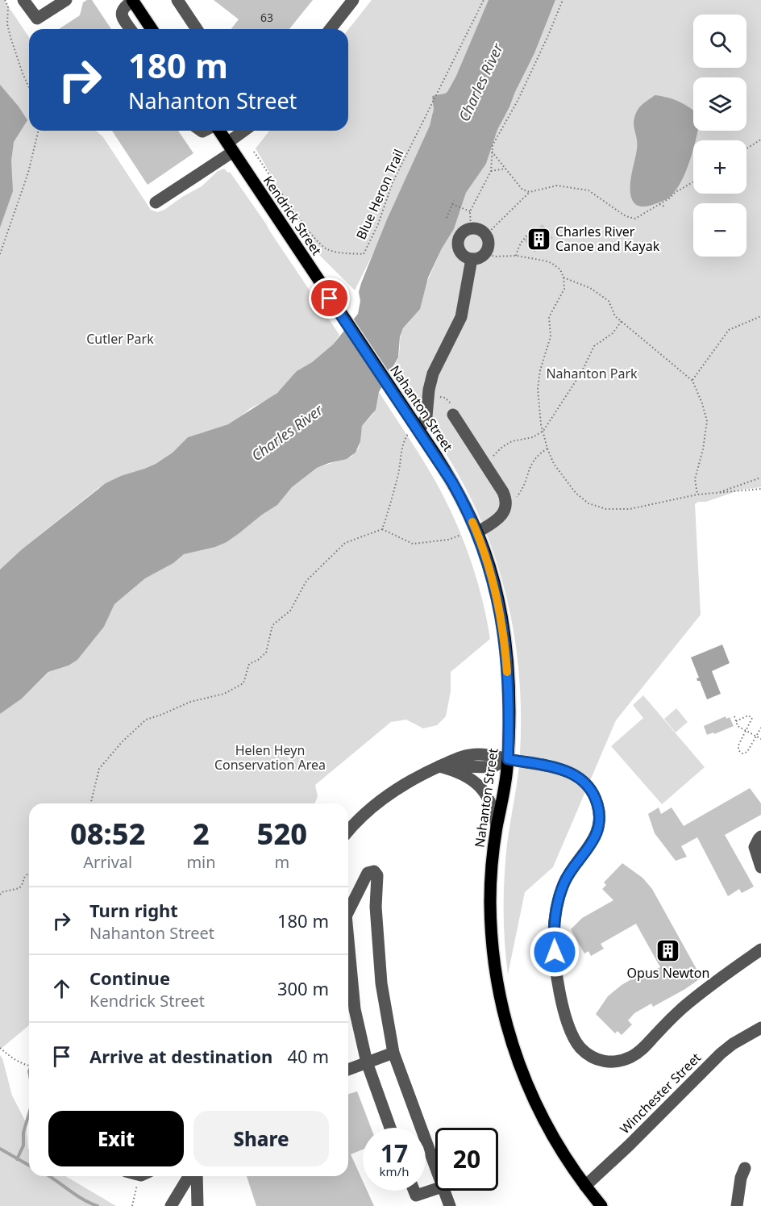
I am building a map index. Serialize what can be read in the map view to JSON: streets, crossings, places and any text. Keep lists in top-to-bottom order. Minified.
{"streets":{"main road":["Kendrick Street","Nahanton Street"],"street":["Winchester Street"],"path":["Blue Heron Trail"]},"crossings":[["Kendrick Street","Nahanton Street"],["Nahanton Street","Winchester Street"]],"water":["Charles River"],"parks":["Cutler Park","Nahanton Park","Helen Heyn Conservation Area"],"places":{"building":["Charles River Canoe and Kayak","Opus Newton"]},"house_numbers":["63"],"page":{"map_buttons":["+","−"],"turn":["180 m","Nahanton Street"],"eta":["08:52","Arrival","2","min","520","m"],"list":[{"name":"Turn right","note":"Nahanton Street","value":"180 m"},{"name":"Continue","note":"Kendrick Street","value":"300 m"},{"name":"Arrive at destination","value":"40 m"}],"buttons":["Exit","Share"],"speed":"17 km/h","limit":"20"}}
